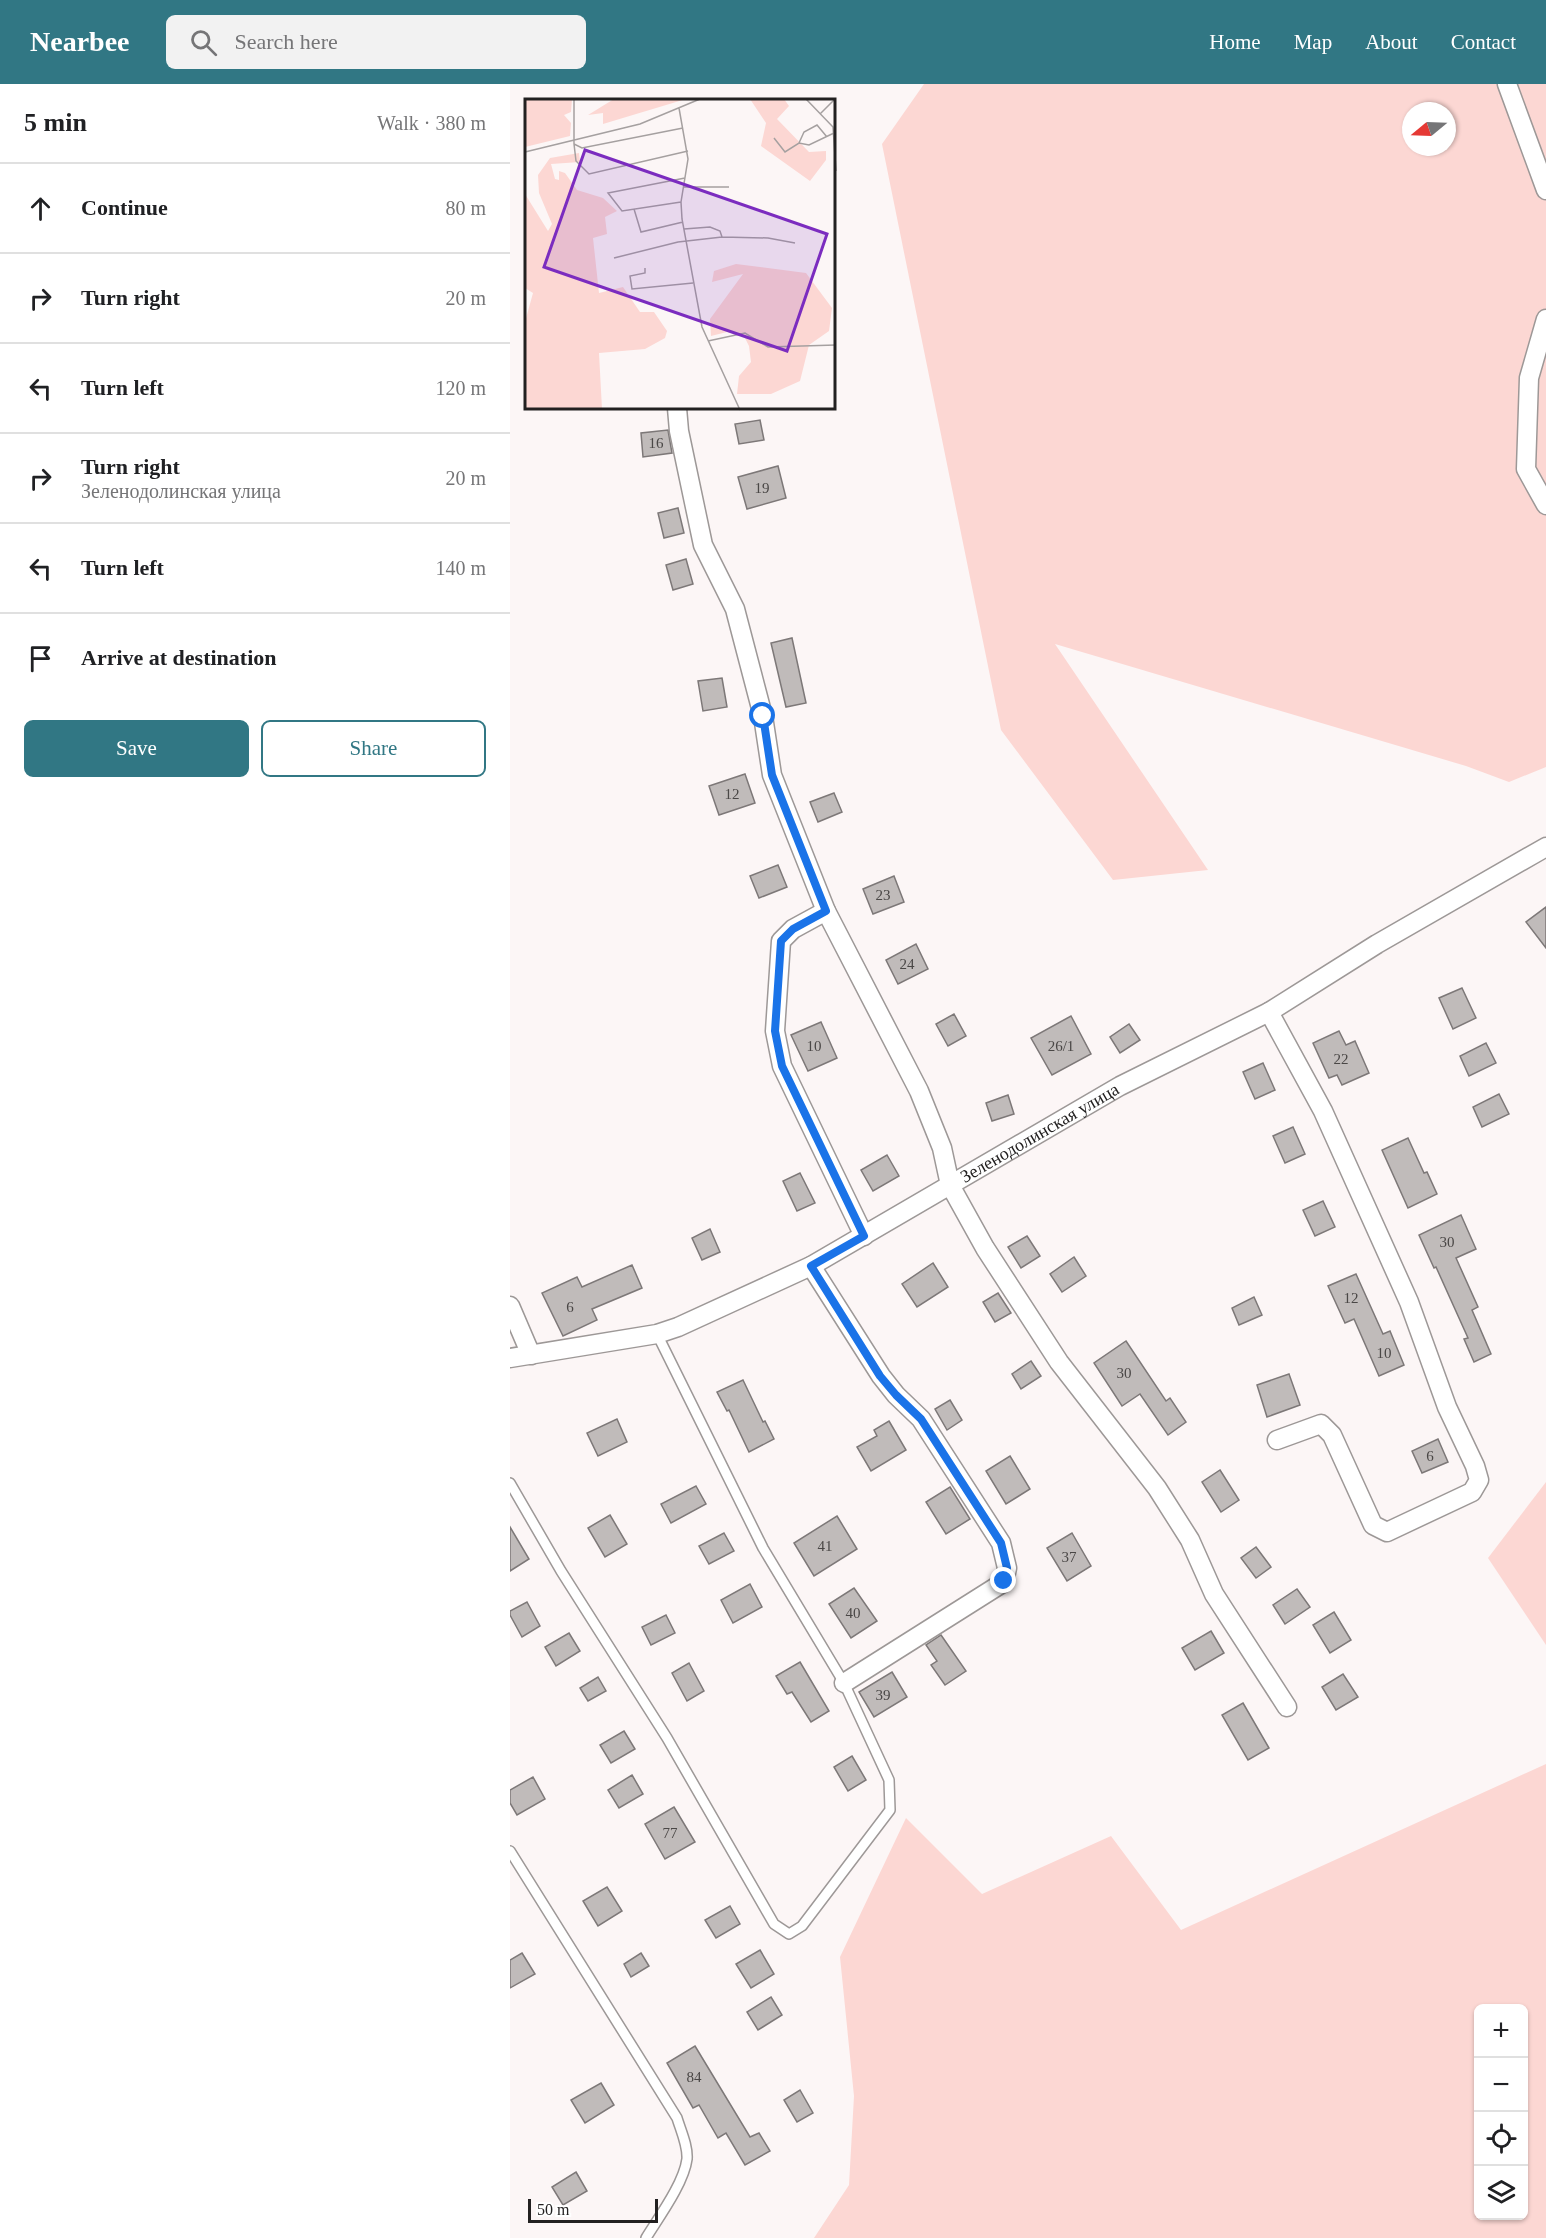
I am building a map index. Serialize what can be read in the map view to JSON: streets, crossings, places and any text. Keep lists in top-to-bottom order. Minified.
{"streets":{"street":["Зеленодолинская улица"]},"house_numbers":["16","19","12","23","24","10","26/1","22","30","12","6","10","30","6","41","37","40","39","77","84"],"scale_bar":"50 m","north":"left","page":{"header":"Nearbee","search":"Search here","nav":["Home","Map","About","Contact"],"heading":["5 min","Walk · 380 m"],"list":[["Continue","80 m"],["Turn right","20 m"],["Turn left","120 m"],["Turn right","Зеленодолинская улица","20 m"],["Turn left","140 m"],"Arrive at destination"],"buttons":["Save","Share"],"map_buttons":["+","−"],"scale":"50 m"}}
